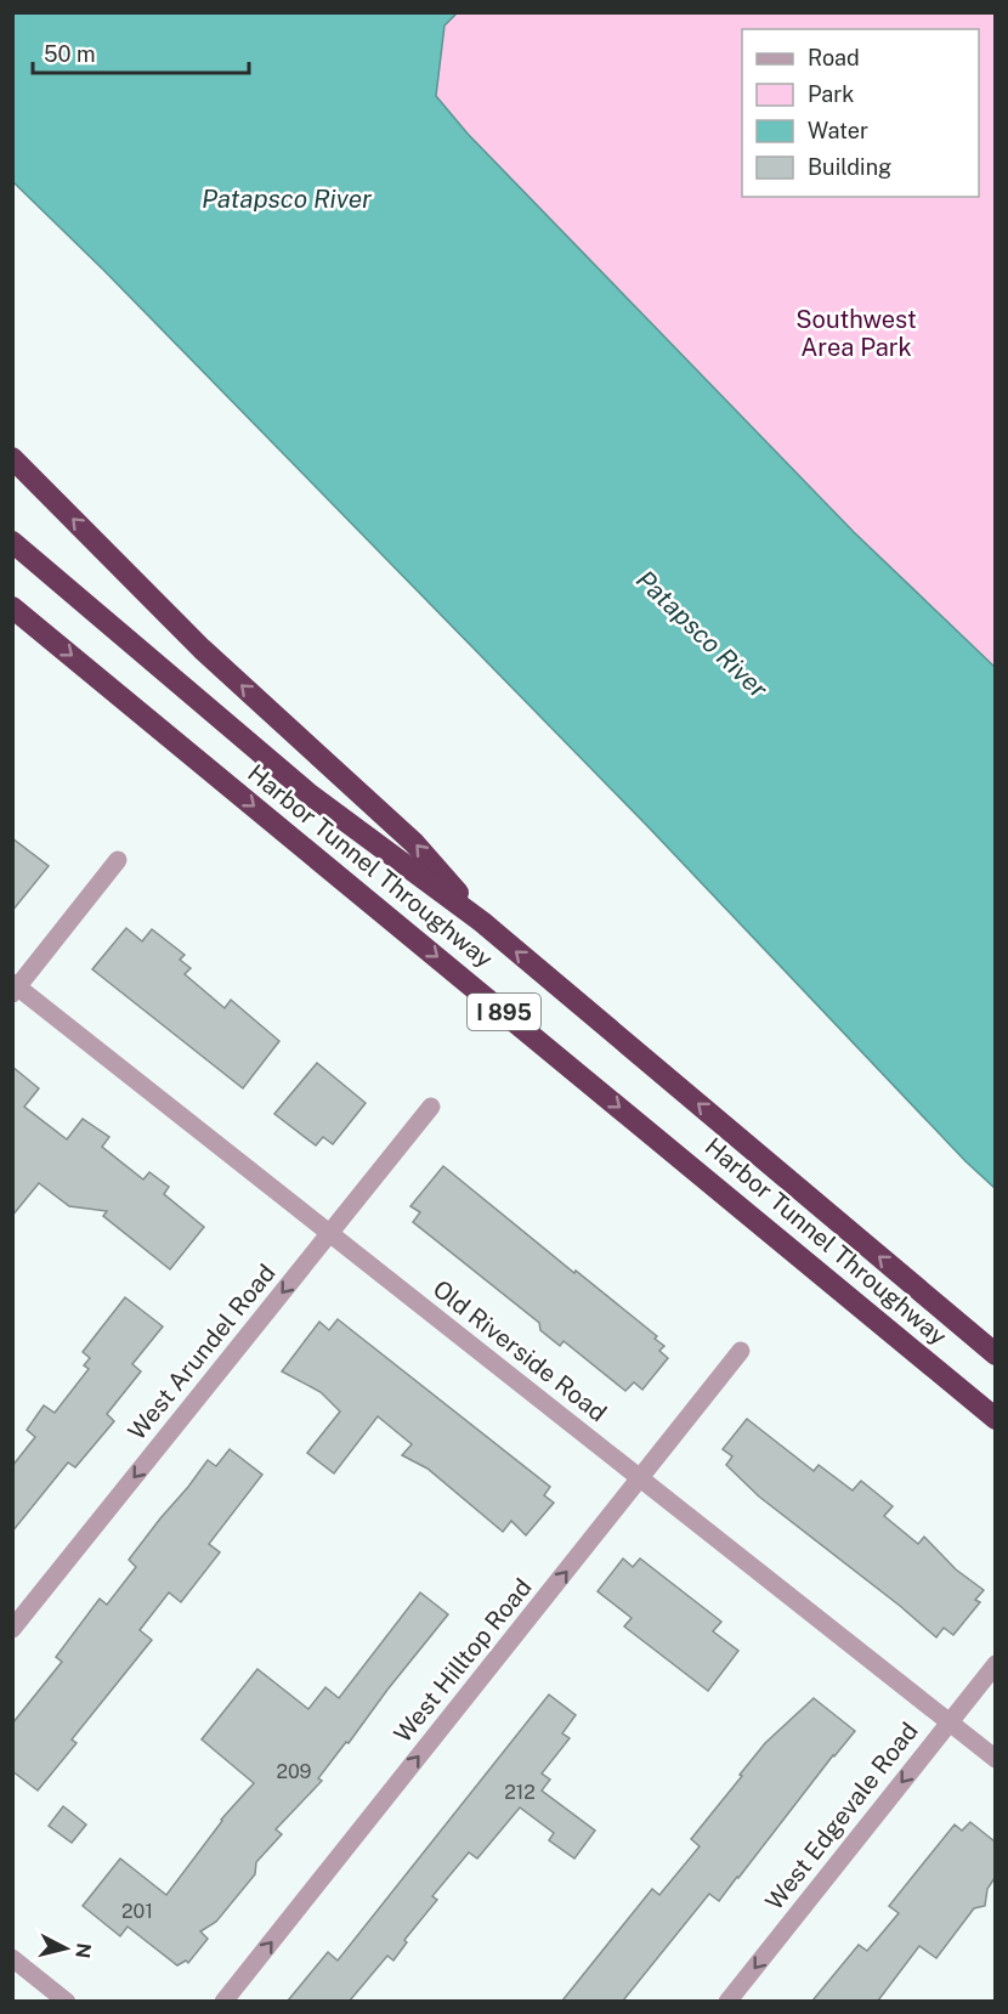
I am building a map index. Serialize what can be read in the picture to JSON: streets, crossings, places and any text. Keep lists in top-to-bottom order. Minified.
{"streets":{"highway":["Harbor Tunnel Throughway","I 895"],"street":["Old Riverside Road","West Arundel Road","West Hilltop Road","West Edgevale Road"]},"crossings":[["Old Riverside Road","West Arundel Road"],["Old Riverside Road","West Hilltop Road"],["Old Riverside Road","West Edgevale Road"]],"one_way":["West Arundel Road","West Hilltop Road","West Edgevale Road"],"water":["Patapsco River"],"parks":["Southwest Area Park"],"house_numbers":["209","212","201"],"legend":["Road","Park","Water","Building"],"scale_bar":"50 m","north":"right"}
